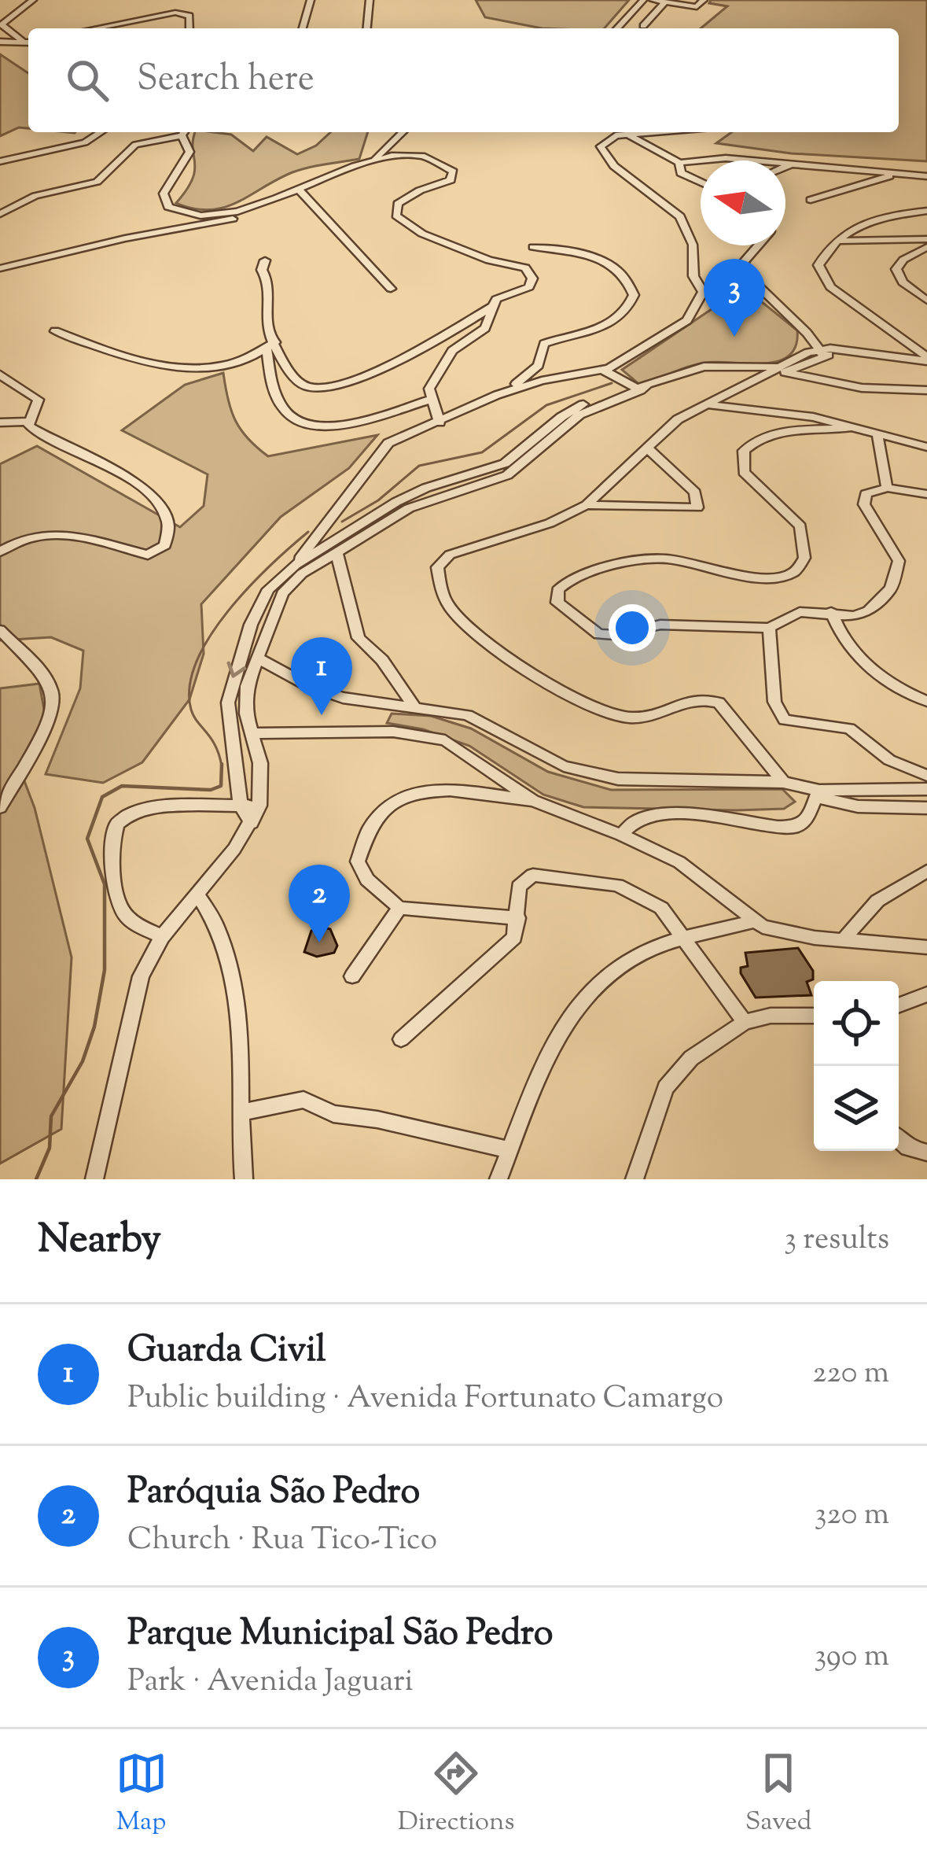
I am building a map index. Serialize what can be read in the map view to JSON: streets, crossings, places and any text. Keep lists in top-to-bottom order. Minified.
{"north":"left","page":{"search":"Search here","pins":["3","1","2"],"heading":["Nearby","3 results"],"list":[{"mark":"1","name":"Guarda Civil","note":"Public building · Avenida Fortunato Camargo","value":"220 m"},{"mark":"2","name":"Paróquia São Pedro","note":"Church · Rua Tico-Tico","value":"320 m"},{"mark":"3","name":"Parque Municipal São Pedro","note":"Park · Avenida Jaguari","value":"390 m"}],"nav":["Map","Directions","Saved"]}}
